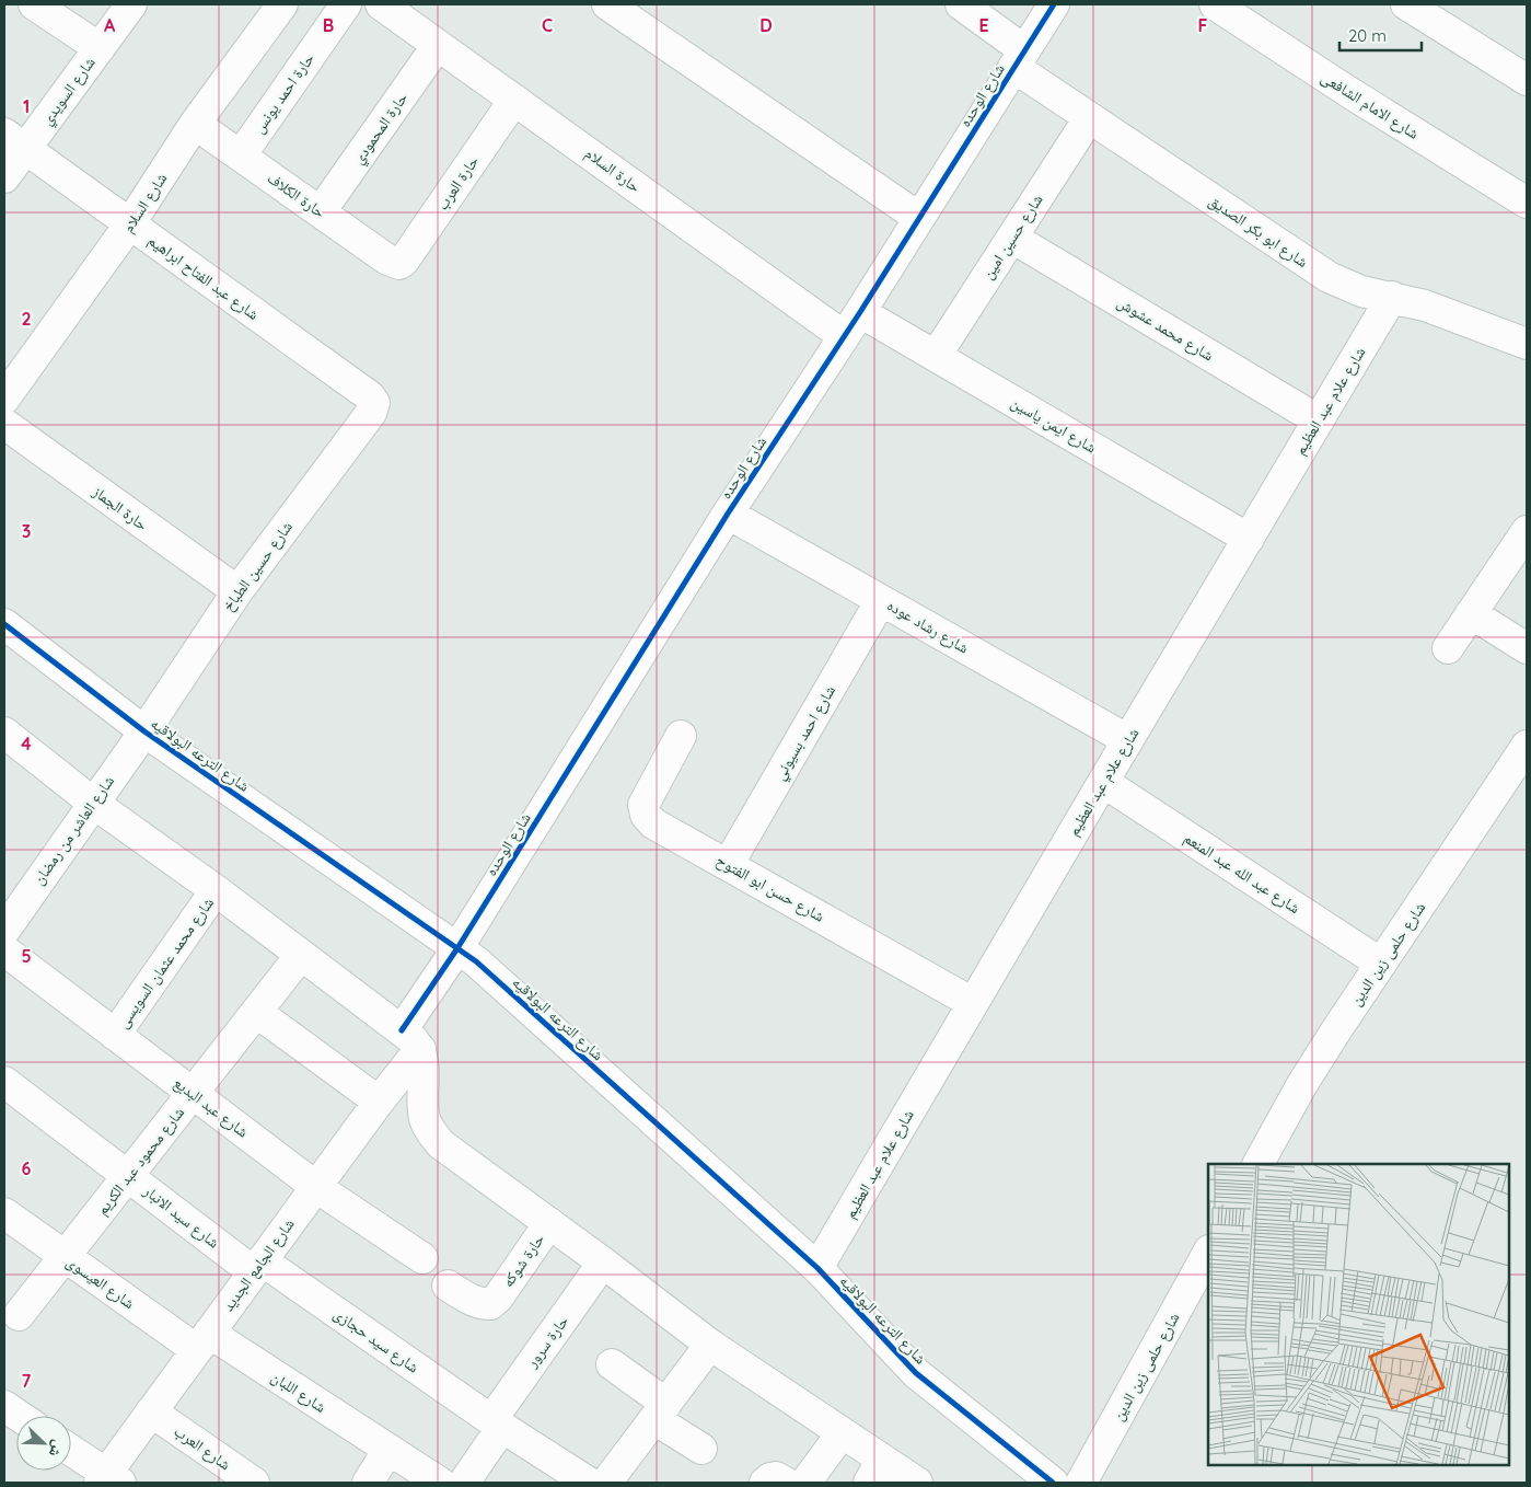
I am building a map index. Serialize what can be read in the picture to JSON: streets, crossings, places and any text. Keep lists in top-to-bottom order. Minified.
{"streets":{"street":["شارع السويدي","حارة احمد يونس","شارع الوحده","شارع الامام الشافعى","حارة المحمودي","حارة السلام","حارة العرب","حارة الكلاف","شارع السلام","شارع ابو بكر الصديق","شارع حسين امين","شارع عبد الفتاح ابراهيم","شارع محمد عشوش","شارع علام عبد العظيم","شارع ايمن ياسين","حارة الجماز","شارع حسين الطباخ","شارع رشاد عوده","شارع احمد بسيوني","شارع الترعه البولاقيه","شارع العاشر من رمضان","شارع عبد الله عبد المنعم","شارع حسن ابو الفتوح","شارع حلمى زين الدين","شارع محمد عثمان السويسى","شارع عبد البديع","شارع محمود عبد الكريم","شارع سيد الانبار","حارة شوكه","شارع الجامع الجديد","شارع العيسوى","شارع سيد حجازى","حارة سرور","شارع اللبان","شارع العرب"]},"crossings":[["شارع السويدي","شارع عبد الفتاح ابراهيم"],["حارة احمد يونس","حارة الكلاف"],["شارع الوحده","حارة السلام"],["شارع الوحده","شارع ابو بكر الصديق"],["شارع الوحده","شارع ايمن ياسين"],["شارع الوحده","شارع رشاد عوده"],["شارع الوحده","شارع الترعه البولاقيه"],["شارع الوحده","شارع الجامع الجديد"],["حارة المحمودي","حارة السلام"],["حارة المحمودي","حارة الكلاف"],["حارة السلام","حارة العرب"],["حارة السلام","شارع ايمن ياسين"],["حارة العرب","حارة الكلاف"],["حارة الكلاف","شارع السلام"],["شارع السلام","شارع عبد الفتاح ابراهيم"],["شارع ابو بكر الصديق","شارع حسين امين"],["شارع ابو بكر الصديق","شارع علام عبد العظيم"],["شارع حسين امين","شارع محمد عشوش"],["شارع حسين امين","شارع ايمن ياسين"],["شارع عبد الفتاح ابراهيم","شارع حسين الطباخ"],["شارع محمد عشوش","شارع علام عبد العظيم"],["شارع علام عبد العظيم","شارع ايمن ياسين"],["شارع علام عبد العظيم","شارع رشاد عوده"],["شارع علام عبد العظيم","شارع الترعه البولاقيه"],["شارع علام عبد العظيم","شارع عبد الله عبد المنعم"],["شارع علام عبد العظيم","شارع حسن ابو الفتوح"],["حارة الجماز","شارع حسين الطباخ"],["شارع حسين الطباخ","شارع الترعه البولاقيه"],["شارع حسين الطباخ","شارع العاشر من رمضان"],["شارع رشاد عوده","شارع احمد بسيوني"],["شارع احمد بسيوني","شارع حسن ابو الفتوح"],["شارع الترعه البولاقيه","شارع العاشر من رمضان"],["شارع عبد الله عبد المنعم","شارع حلمى زين الدين"],["شارع محمد عثمان السويسى","شارع عبد البديع"],["شارع عبد البديع","شارع محمود عبد الكريم"],["شارع عبد البديع","شارع الجامع الجديد"],["شارع محمود عبد الكريم","شارع سيد الانبار"],["شارع محمود عبد الكريم","شارع العيسوى"],["شارع سيد الانبار","شارع الجامع الجديد"],["شارع سيد الانبار","شارع سيد حجازى"],["شارع الجامع الجديد","شارع العيسوى"],["شارع الجامع الجديد","شارع سيد حجازى"],["شارع الجامع الجديد","شارع اللبان"],["شارع الجامع الجديد","شارع العرب"],["شارع العيسوى","شارع اللبان"],["شارع سيد حجازى","حارة سرور"],["حارة سرور","شارع اللبان"]],"scale_bar":"20 m","north":"bottom right","grid":{"columns":["A","B","C","D","E","F"],"rows":["1","2","3","4","5","6","7"]}}
